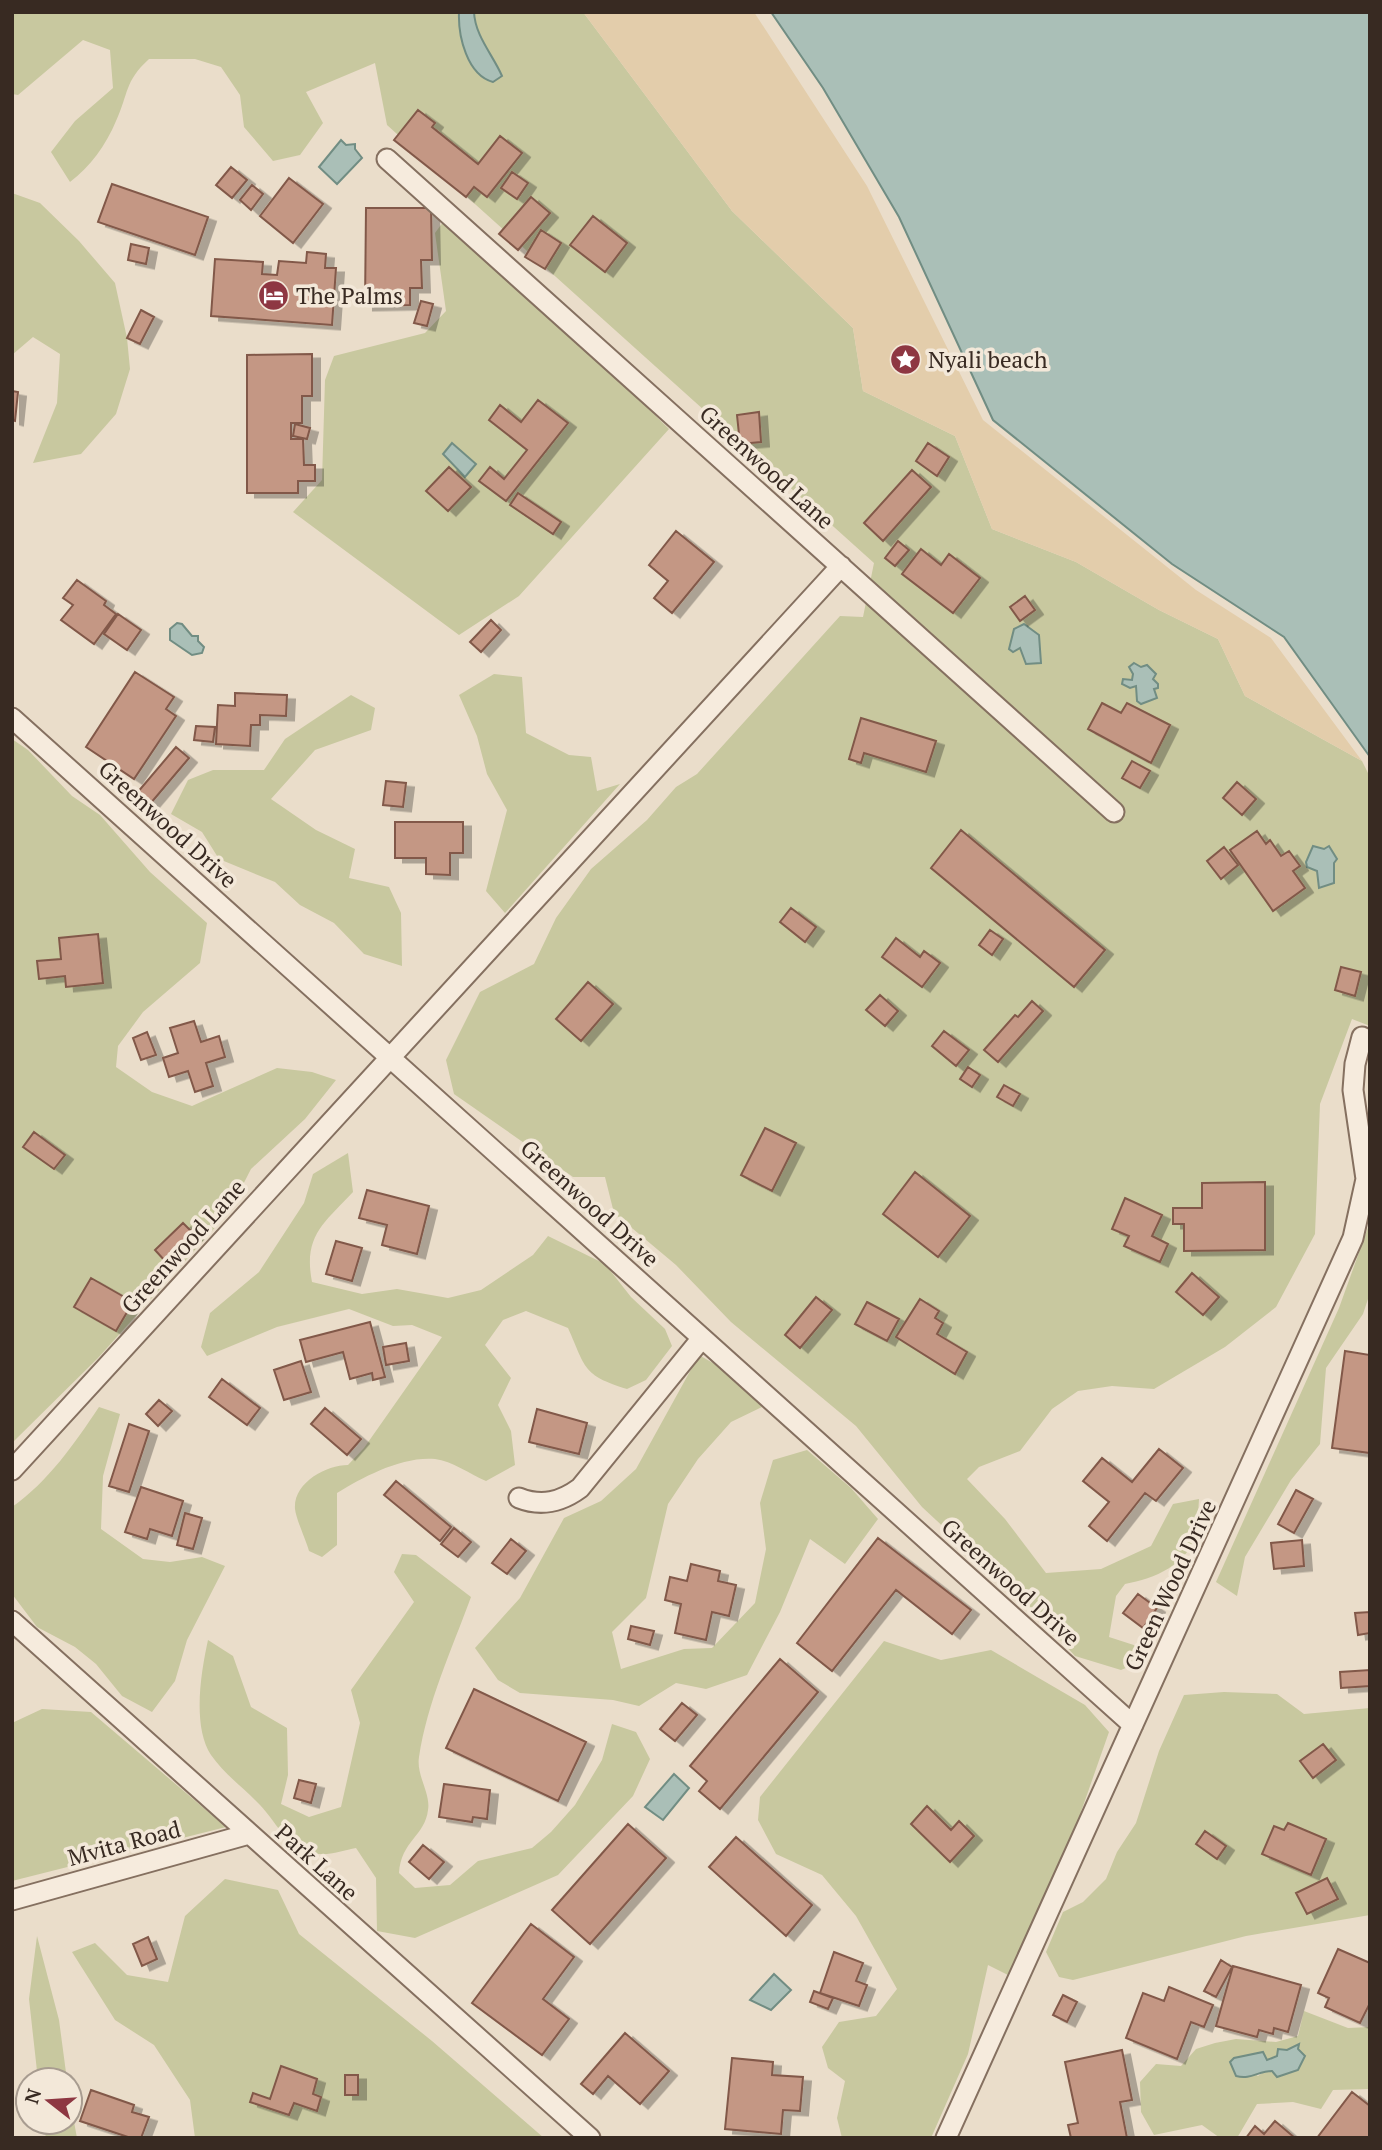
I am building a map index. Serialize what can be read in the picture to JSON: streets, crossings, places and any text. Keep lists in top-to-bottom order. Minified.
{"streets":{"street":["Greenwood Lane","Greenwood Drive","Green Wood Drive","Mvita Road","Park Lane"]},"crossings":[["Greenwood Lane","Greenwood Drive"],["Greenwood Drive","Green Wood Drive"],["Mvita Road","Park Lane"]],"places":{"hotel":["The Palms"],"place":["Nyali beach"]},"north":"left"}
